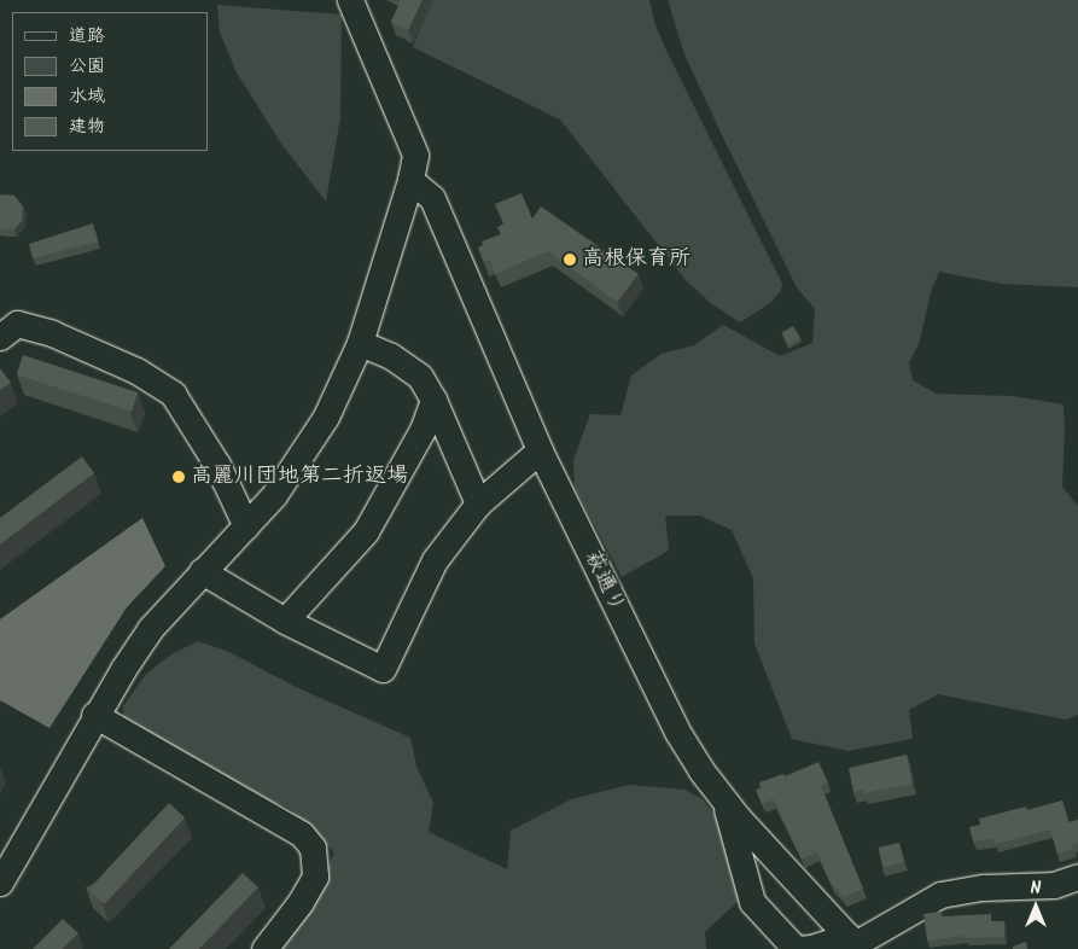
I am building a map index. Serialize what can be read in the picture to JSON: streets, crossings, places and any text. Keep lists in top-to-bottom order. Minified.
{"streets":{"street":["萩通り"]},"places":["高根保育所","高麗川団地第二折返場"],"legend":["道路","公園","水域","建物"],"north":"top"}
